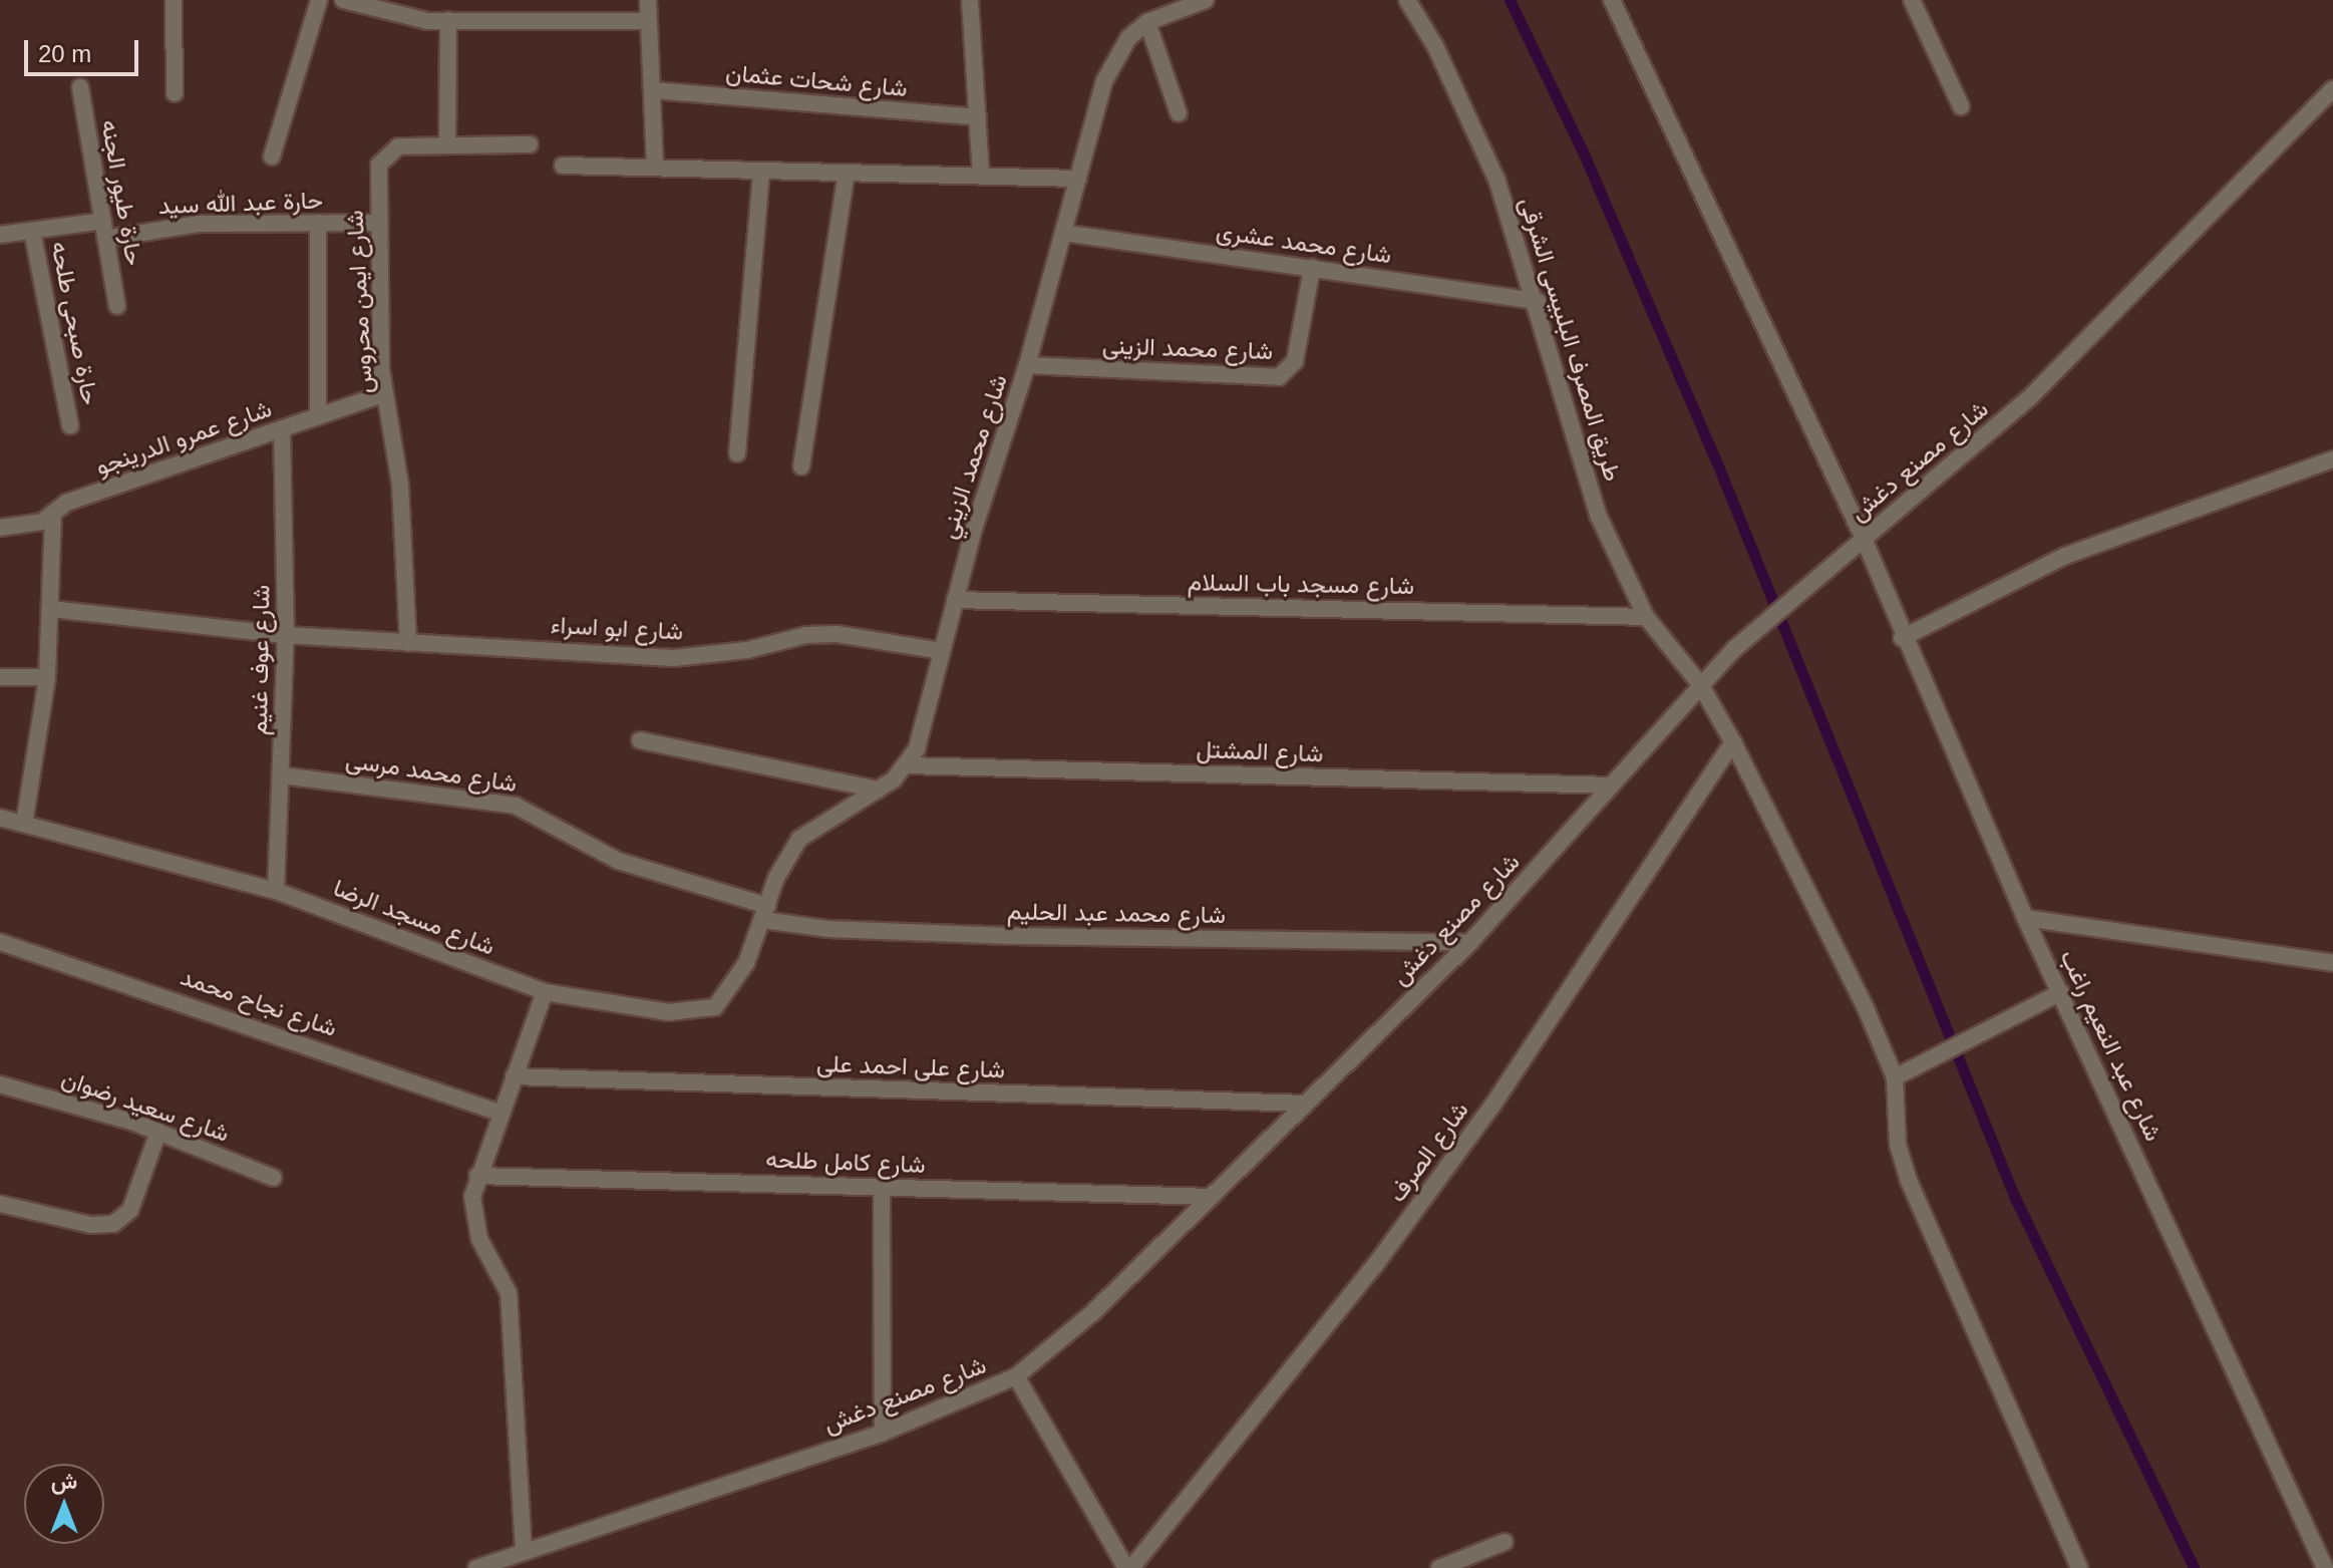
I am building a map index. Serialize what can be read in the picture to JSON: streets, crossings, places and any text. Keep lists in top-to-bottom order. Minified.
{"streets":{"street":["شارع شحات عثمان","حارة طيور الجنه","حارة عبد الله سيد","شارع محمد عشرى","شارع ايمن محروس","حارة صبحى طلحه","طريق المصرف البلبيسى الشرقى","شارع محمد الزينى","شارع عمرو الدرينجو","شارع محمد الزيني","شارع مصنع دغش","شارع مسجد باب السلام","شارع ابو اسراء","شارع عوف غنيم","شارع المشتل","شارع محمد مرسى","شارع محمد عبد الحليم","شارع مسجد الرضا","شارع نجاح محمد","شارع عبد النعيم راغب","شارع على احمد على","شارع سعيد رضوان","شارع الصرف","شارع كامل طلحه"]},"crossings":[["حارة طيور الجنه","حارة عبد الله سيد"],["حارة عبد الله سيد","شارع ايمن محروس"],["شارع محمد عشرى","طريق المصرف البلبيسى الشرقى"],["شارع محمد عشرى","شارع محمد الزينى"],["شارع محمد عشرى","شارع محمد الزيني"],["شارع ايمن محروس","شارع عمرو الدرينجو"],["شارع ايمن محروس","شارع ابو اسراء"],["طريق المصرف البلبيسى الشرقى","شارع مصنع دغش"],["طريق المصرف البلبيسى الشرقى","شارع مسجد باب السلام"],["شارع محمد الزينى","شارع محمد الزيني"],["شارع عمرو الدرينجو","شارع عوف غنيم"],["شارع محمد الزيني","شارع مسجد باب السلام"],["شارع محمد الزيني","شارع ابو اسراء"],["شارع محمد الزيني","شارع المشتل"],["شارع محمد الزيني","شارع محمد مرسى"],["شارع محمد الزيني","شارع محمد عبد الحليم"],["شارع محمد الزيني","شارع مسجد الرضا"],["شارع مصنع دغش","شارع المشتل"],["شارع مصنع دغش","شارع محمد عبد الحليم"],["شارع مصنع دغش","شارع عبد النعيم راغب"],["شارع مصنع دغش","شارع على احمد على"],["شارع مصنع دغش","شارع كامل طلحه"],["شارع ابو اسراء","شارع عوف غنيم"],["شارع عوف غنيم","شارع محمد مرسى"],["شارع عوف غنيم","شارع مسجد الرضا"],["شارع محمد مرسى","شارع محمد عبد الحليم"],["شارع محمد مرسى","شارع مسجد الرضا"],["شارع محمد عبد الحليم","شارع مسجد الرضا"]],"scale_bar":"20 m","north":"top"}
